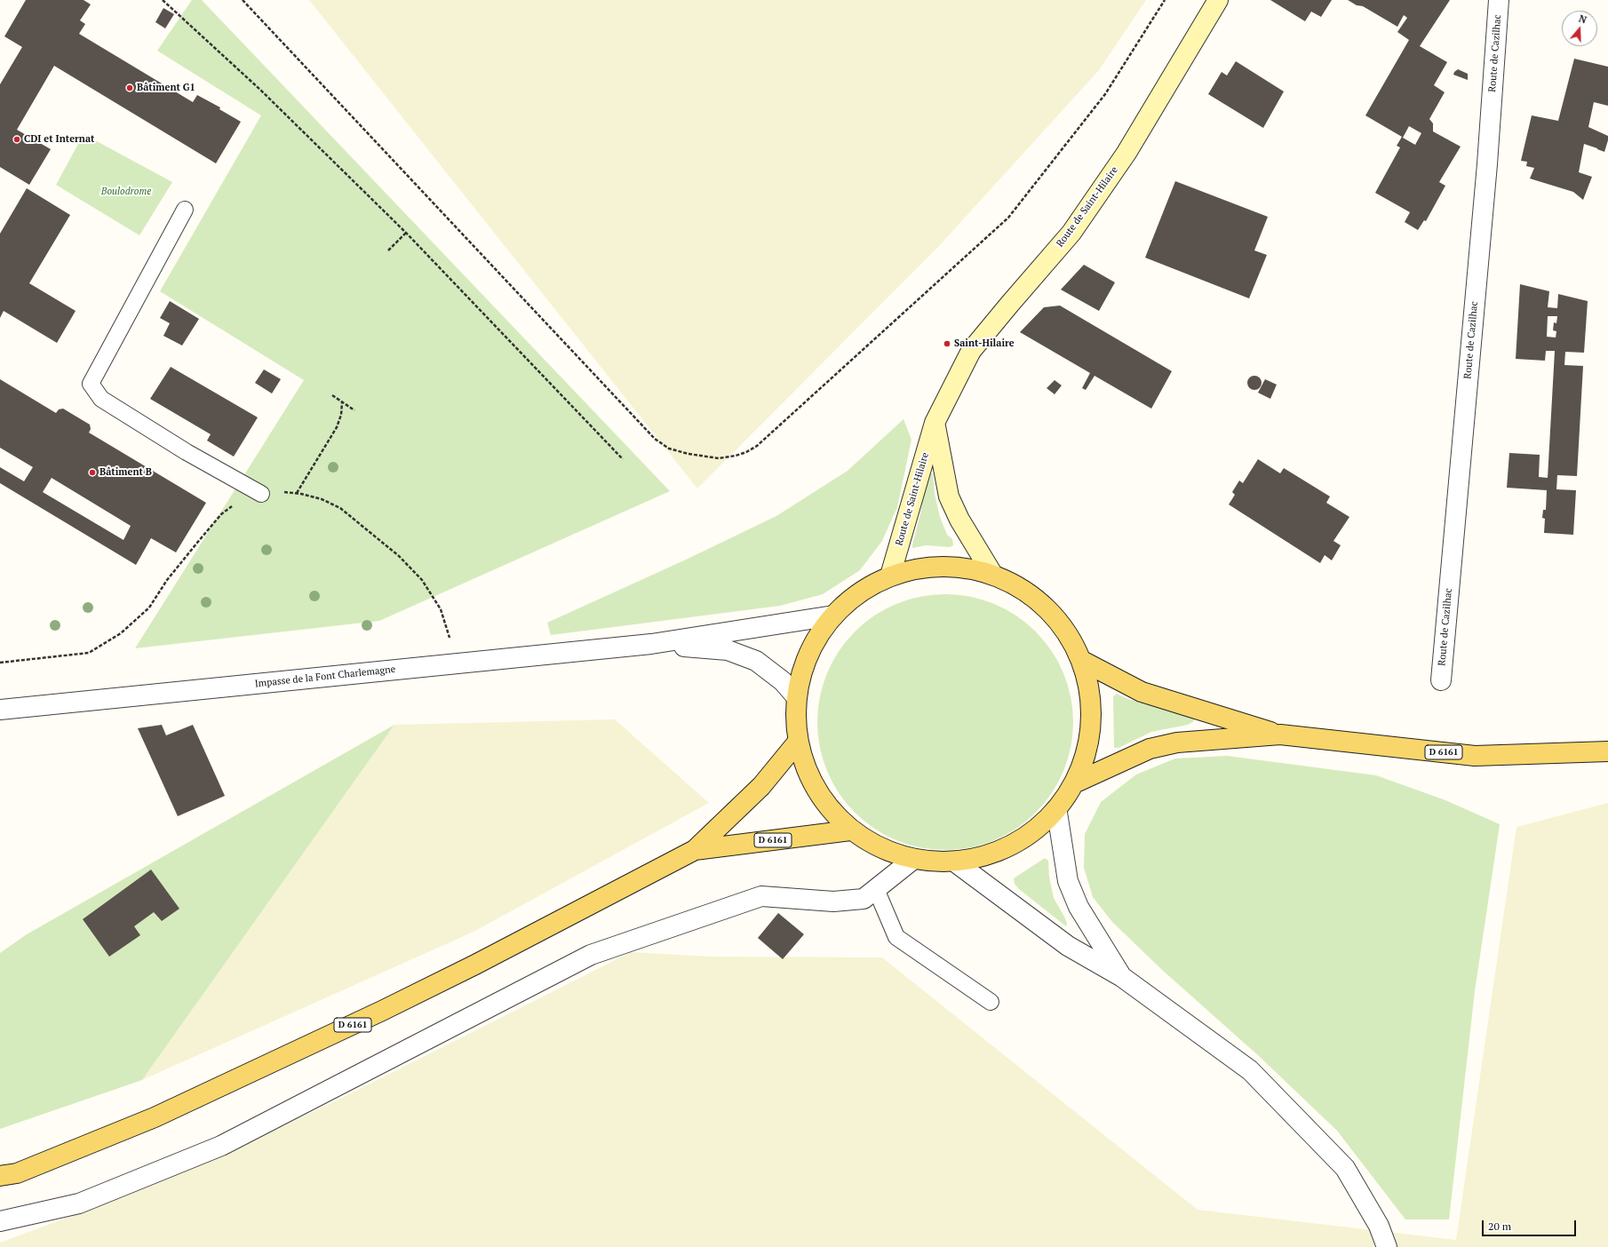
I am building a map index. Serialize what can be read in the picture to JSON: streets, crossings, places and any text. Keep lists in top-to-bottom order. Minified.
{"streets":{"main road":["Route de Saint-Hilaire","D 6161"],"street":["Route de Cazilhac","Impasse de la Font Charlemagne"]},"parks":["Boulodrome"],"places":["Bâtiment G1","CDI et Internat","Saint-Hilaire","Bâtiment B"],"scale_bar":"20 m","north":"top"}
